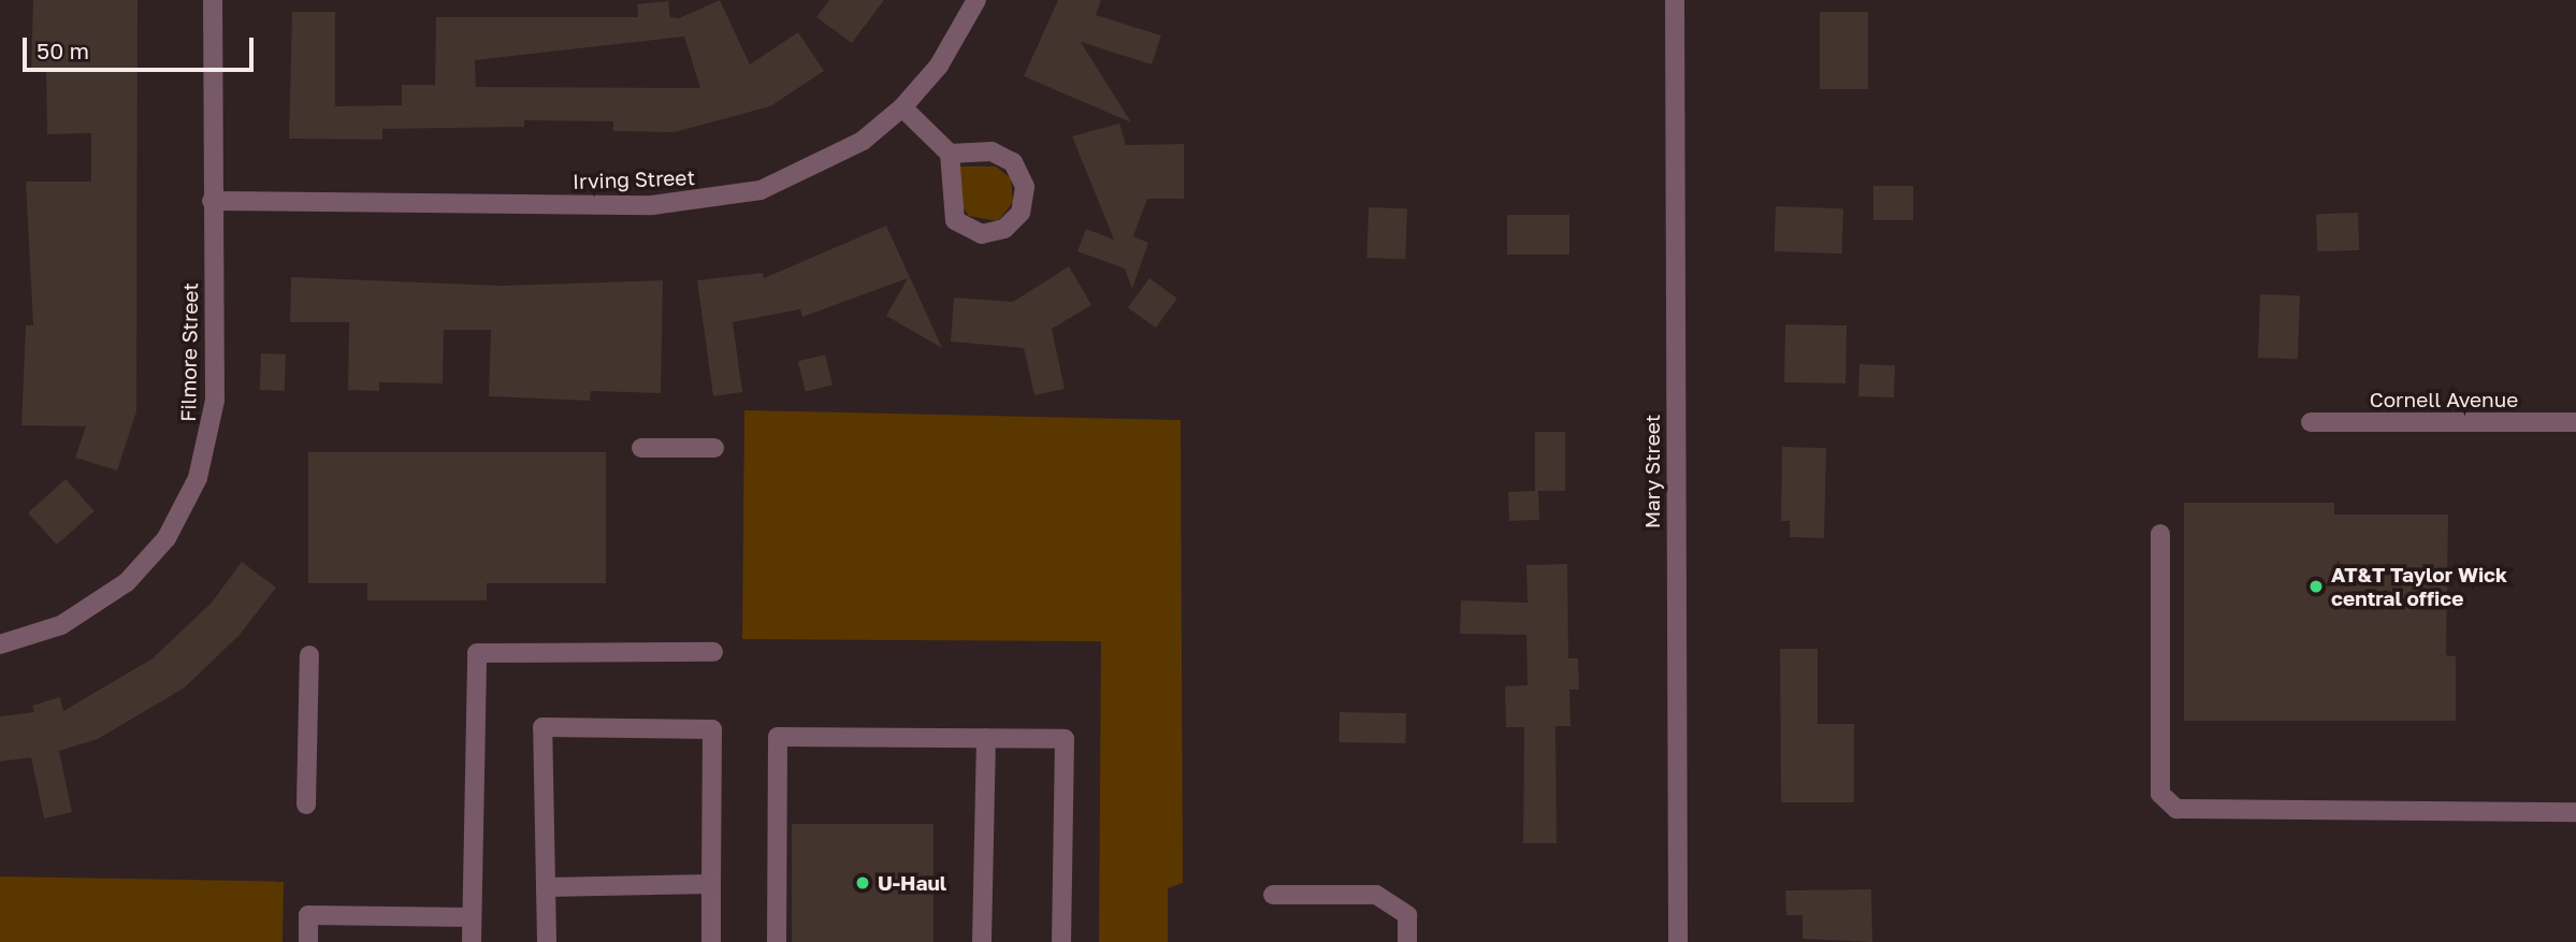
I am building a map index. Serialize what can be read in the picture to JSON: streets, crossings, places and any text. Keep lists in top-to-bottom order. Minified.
{"streets":{"street":["Irving Street","Filmore Street","Cornell Avenue","Mary Street"]},"crossings":[["Irving Street","Filmore Street"]],"places":["AT&T Taylor Wick central office","U-Haul"],"scale_bar":"50 m"}
